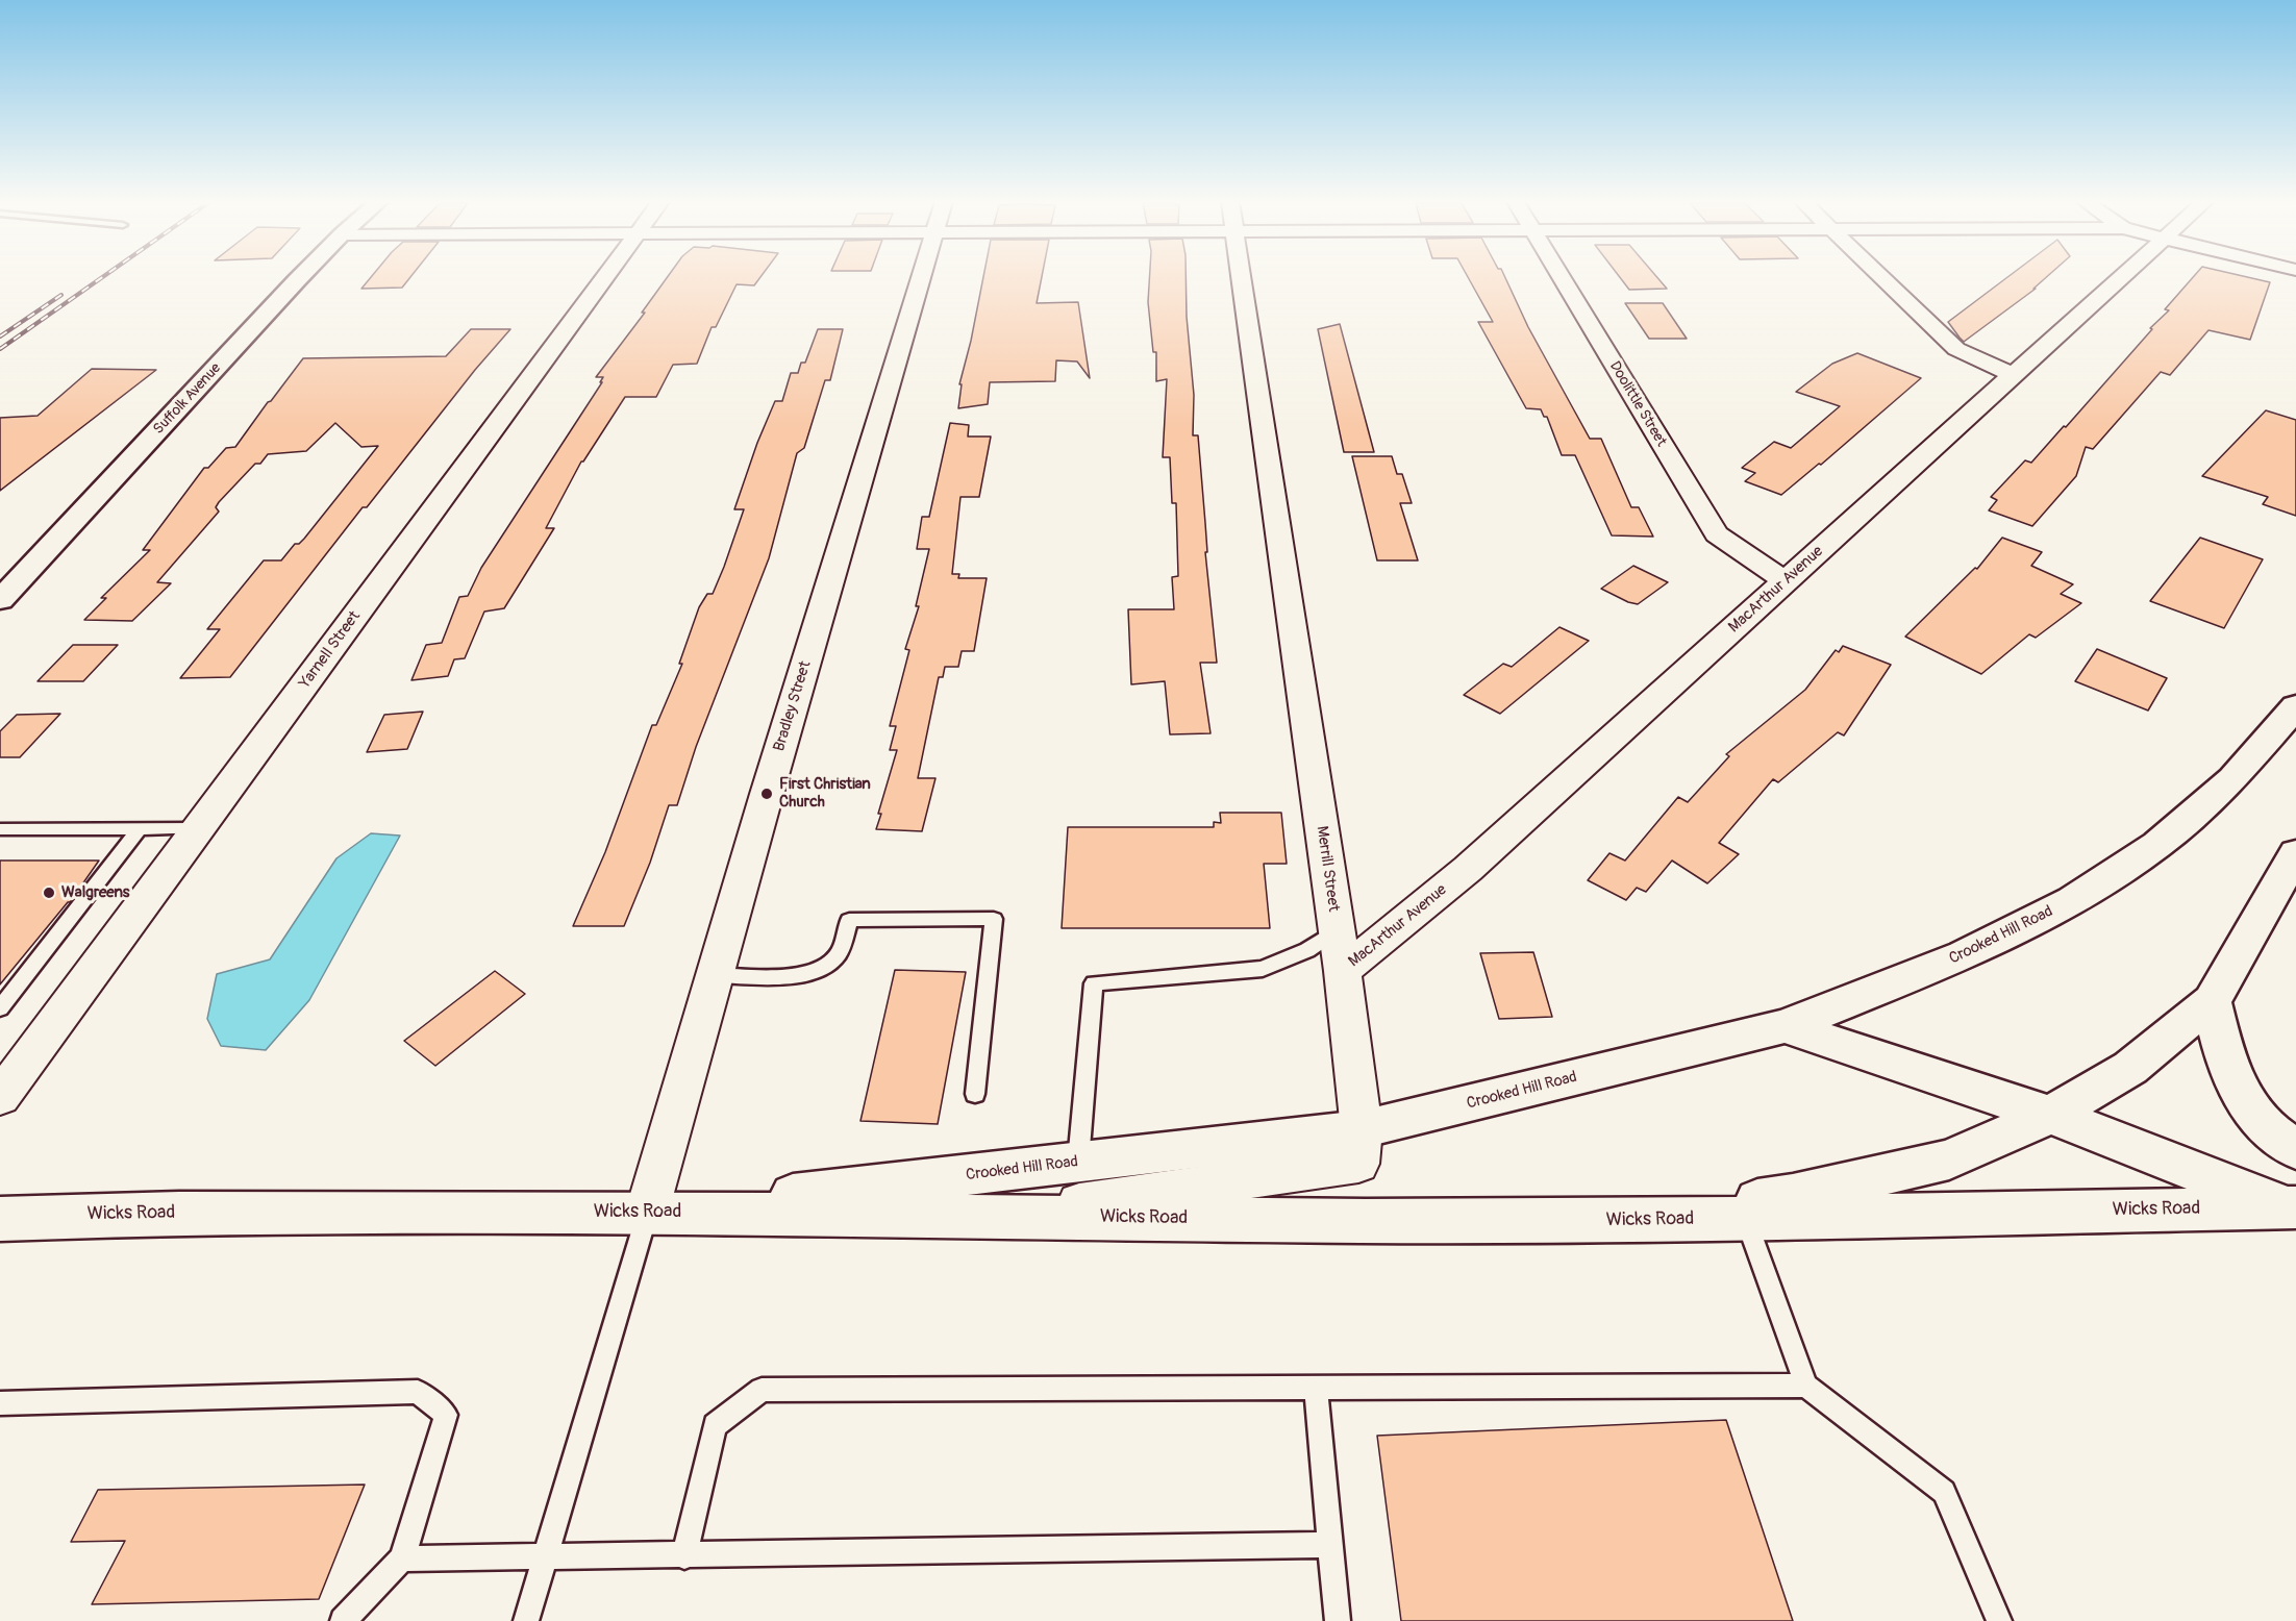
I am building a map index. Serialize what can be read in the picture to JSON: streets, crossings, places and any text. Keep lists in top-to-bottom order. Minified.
{"streets":{"main road":["Suffolk Avenue","Crooked Hill Road","Wicks Road"],"street":["Doolittle Street","MacArthur Avenue","Yarnell Street","Bradley Street","Merrill Street"]},"crossings":[["Doolittle Street","MacArthur Avenue"],["MacArthur Avenue","Merrill Street"],["Bradley Street","Crooked Hill Road"],["Bradley Street","Wicks Road"],["Merrill Street","Crooked Hill Road"],["Merrill Street","Wicks Road"],["Crooked Hill Road","Wicks Road"]],"places":["First Christian Church","Walgreens"]}
